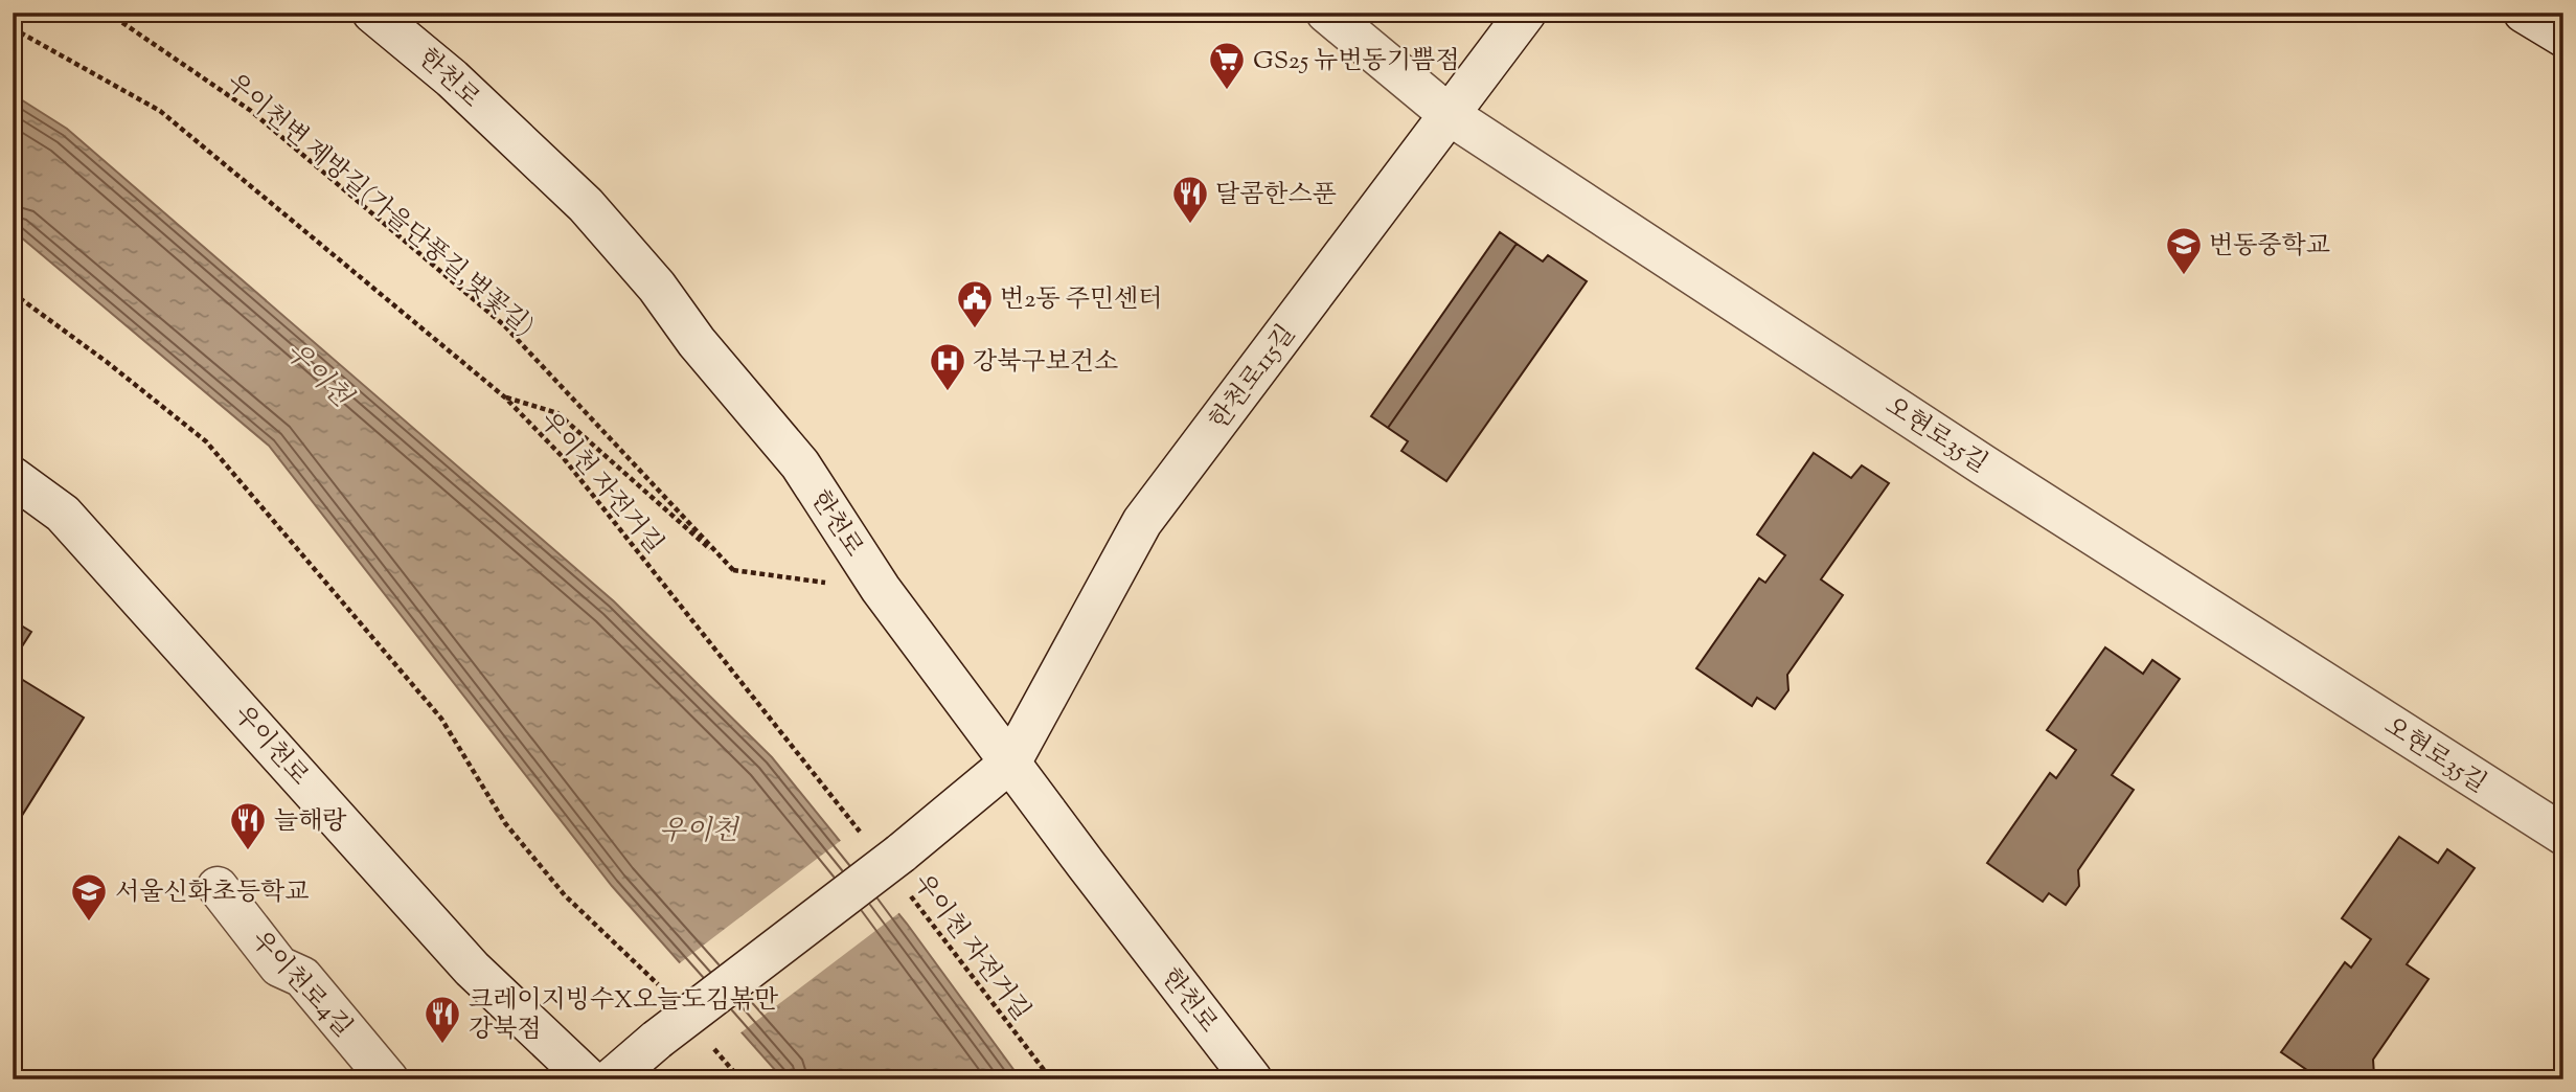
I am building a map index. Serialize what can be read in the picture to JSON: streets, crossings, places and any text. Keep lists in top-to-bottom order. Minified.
{"streets":{"street":["한천로","한천로115길","오현로35길","우이천로","우이천로4길"],"path":["우이천변 제방길(가을단풍길,벚꽃길)","우이천 자전거길"]},"crossings":[["한천로","한천로115길"],["한천로115길","오현로35길"]],"water":["우이천"],"places":{"supermarket":["GS25 뉴번동기쁨점"],"restaurant":["달콤한스푼","늘해랑","크레이지빙수X오늘도김볶만 강북점"],"school or university":["번동중학교","서울신화초등학교"],"public building":["번2동 주민센터"],"hospital":["강북구보건소"]}}
